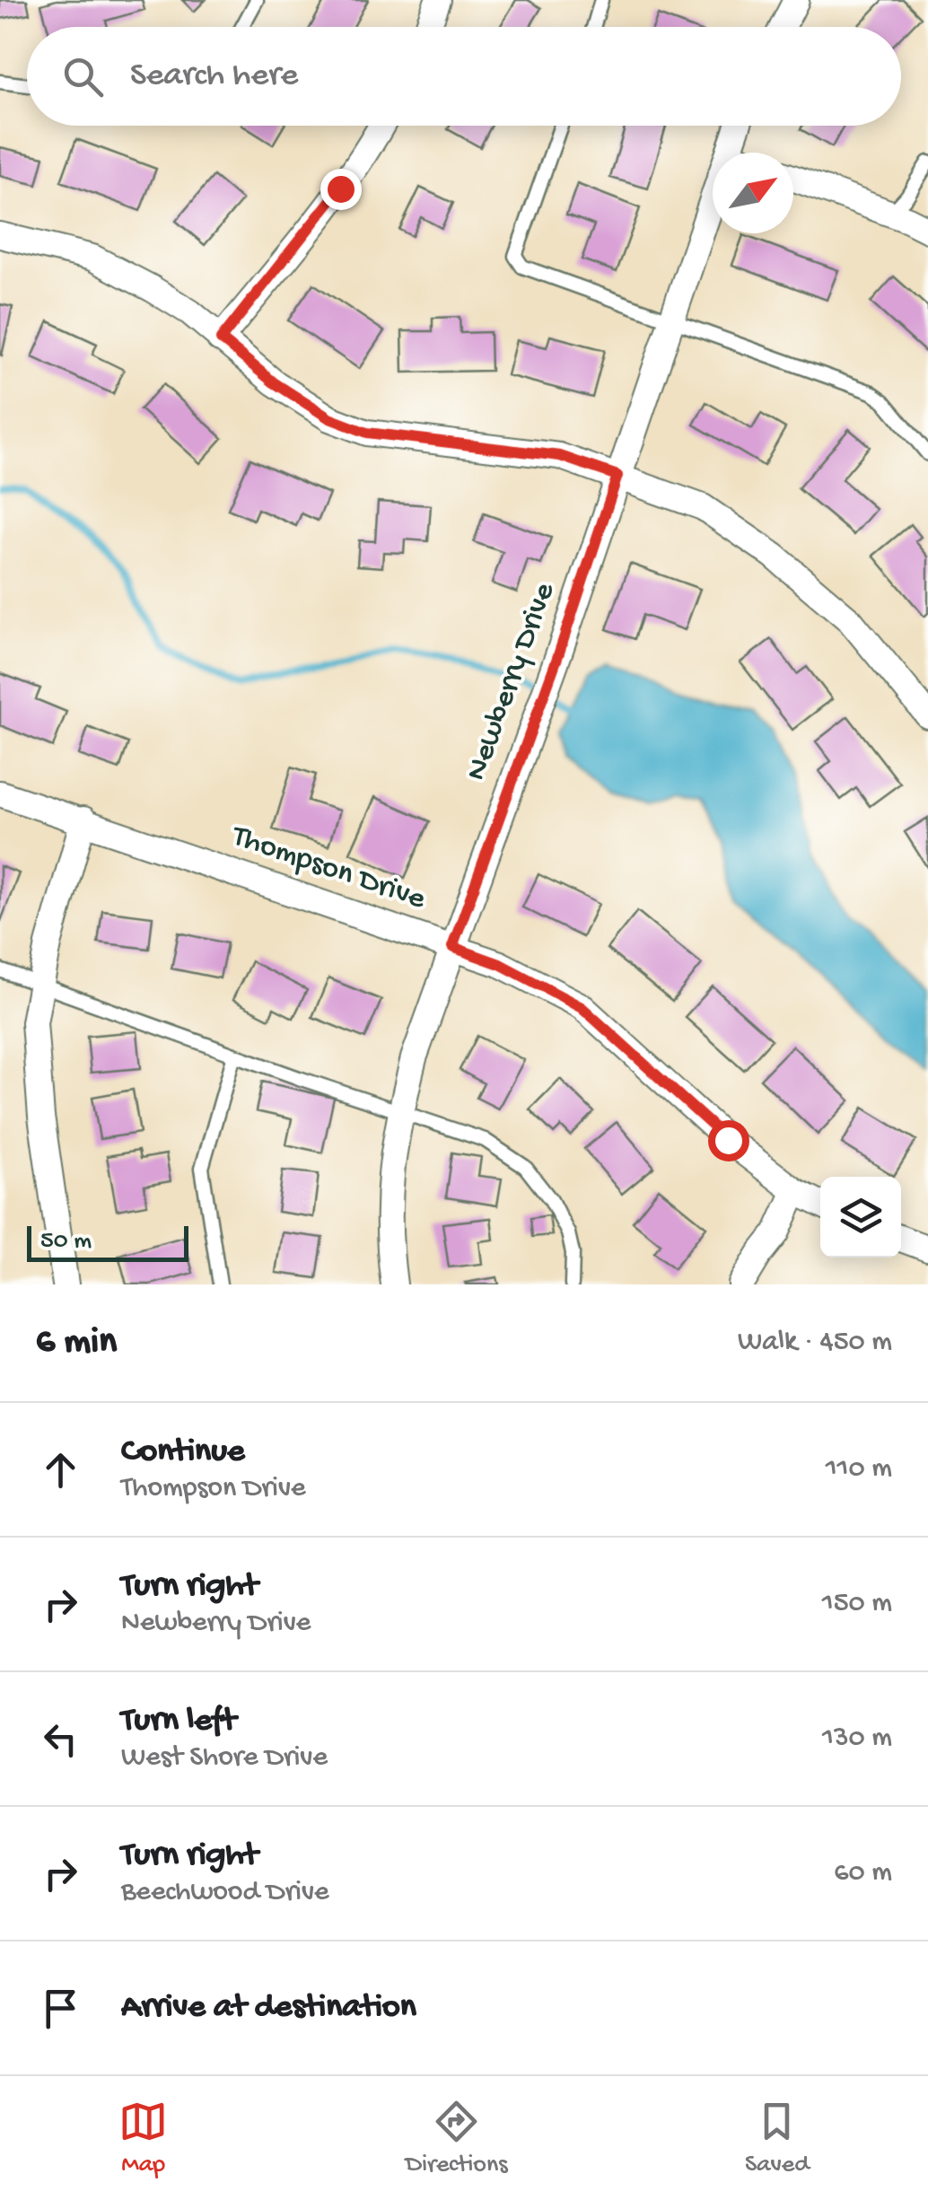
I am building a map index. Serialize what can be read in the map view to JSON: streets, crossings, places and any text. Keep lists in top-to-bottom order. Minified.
{"streets":{"street":["Newberry Drive","Thompson Drive"]},"crossings":[["Newberry Drive","Thompson Drive"]],"scale_bar":"50 m","north":"top right","page":{"search":"Search here","scale":"50 m","heading":["6 min","Walk · 450 m"],"list":[["Continue","Thompson Drive","110 m"],["Turn right","Newberry Drive","150 m"],["Turn left","West Shore Drive","130 m"],["Turn right","Beechwood Drive","60 m"],"Arrive at destination"],"nav":["Map","Directions","Saved"]}}
